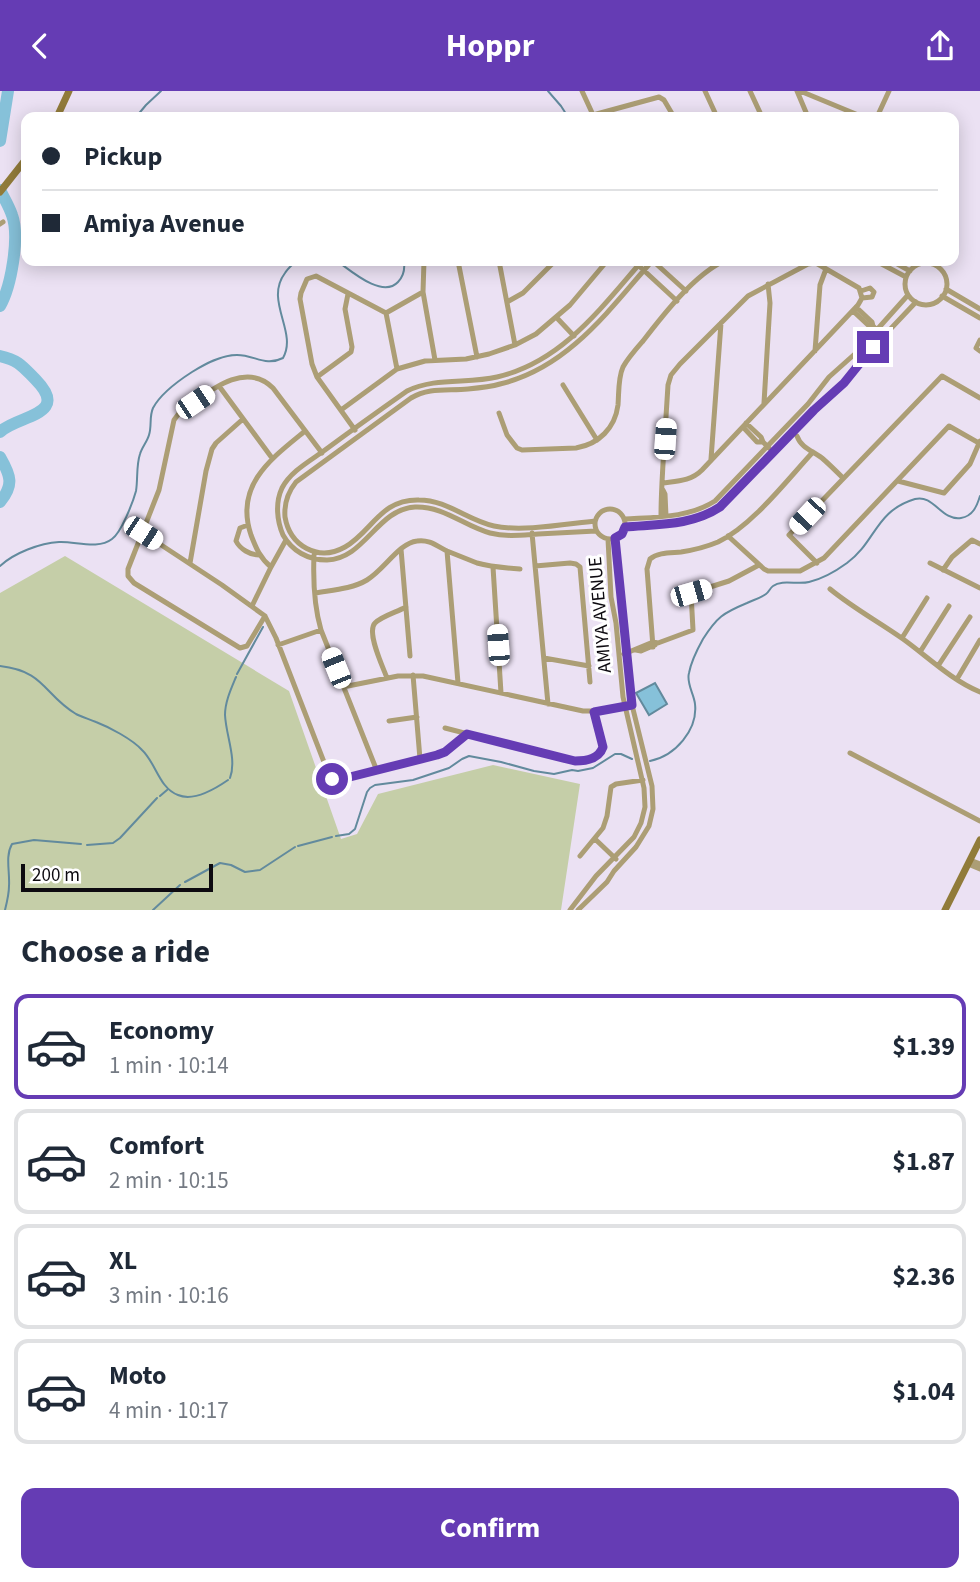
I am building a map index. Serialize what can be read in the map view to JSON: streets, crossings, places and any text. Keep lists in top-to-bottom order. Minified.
{"streets":{"street":["AMIYA AVENUE"]},"scale_bar":"200 m","page":{"header":"Hoppr","banner":["Pickup","Amiya Avenue"],"scale":"200 m","heading":"Choose a ride","list":[{"name":"Economy","note":"1 min · 10:14","value":"$1.39"},{"name":"Comfort","note":"2 min · 10:15","value":"$1.87"},{"name":"XL","note":"3 min · 10:16","value":"$2.36"},{"name":"Moto","note":"4 min · 10:17","value":"$1.04"}],"buttons":"Confirm"}}
